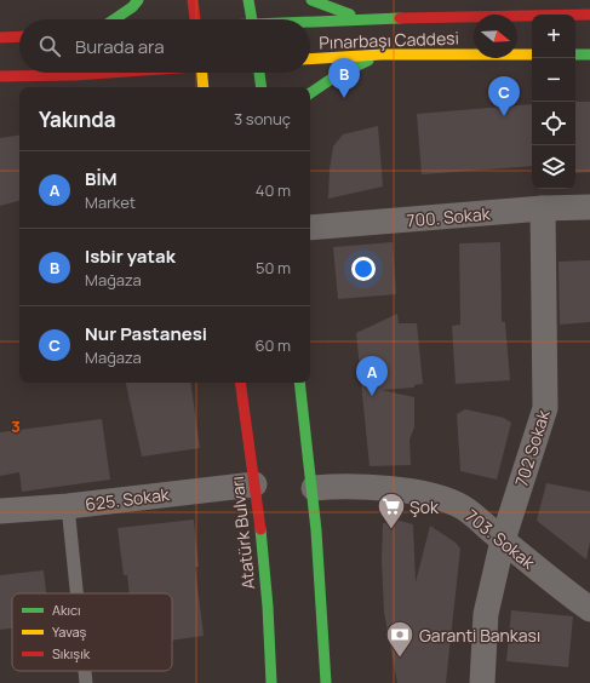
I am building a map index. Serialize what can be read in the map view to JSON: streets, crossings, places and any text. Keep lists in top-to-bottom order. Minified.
{"streets":{"main road":["Pınarbaşı Caddesi","Atatürk Bulvarı"],"street":["700. Sokak","702 Sokak","625. Sokak","703. Sokak"]},"crossings":[["700. Sokak","702 Sokak"],["702 Sokak","703. Sokak"],["625. Sokak","Atatürk Bulvarı"]],"places":{"supermarket":["Şok"],"bank":["Garanti Bankası"]},"legend":["Akıcı","Yavaş","Sıkışık"],"north":"right","page":{"map_buttons":["+","−"],"search":"Burada ara","pins":["B","C","A"],"heading":["Yakında","3 sonuç"],"list":[{"mark":"A","name":"BİM","note":"Market","value":"40 m"},{"mark":"B","name":"Isbir yatak","note":"Mağaza","value":"50 m"},{"mark":"C","name":"Nur Pastanesi","note":"Mağaza","value":"60 m"}]},"grid":{"rows":["3"]}}
